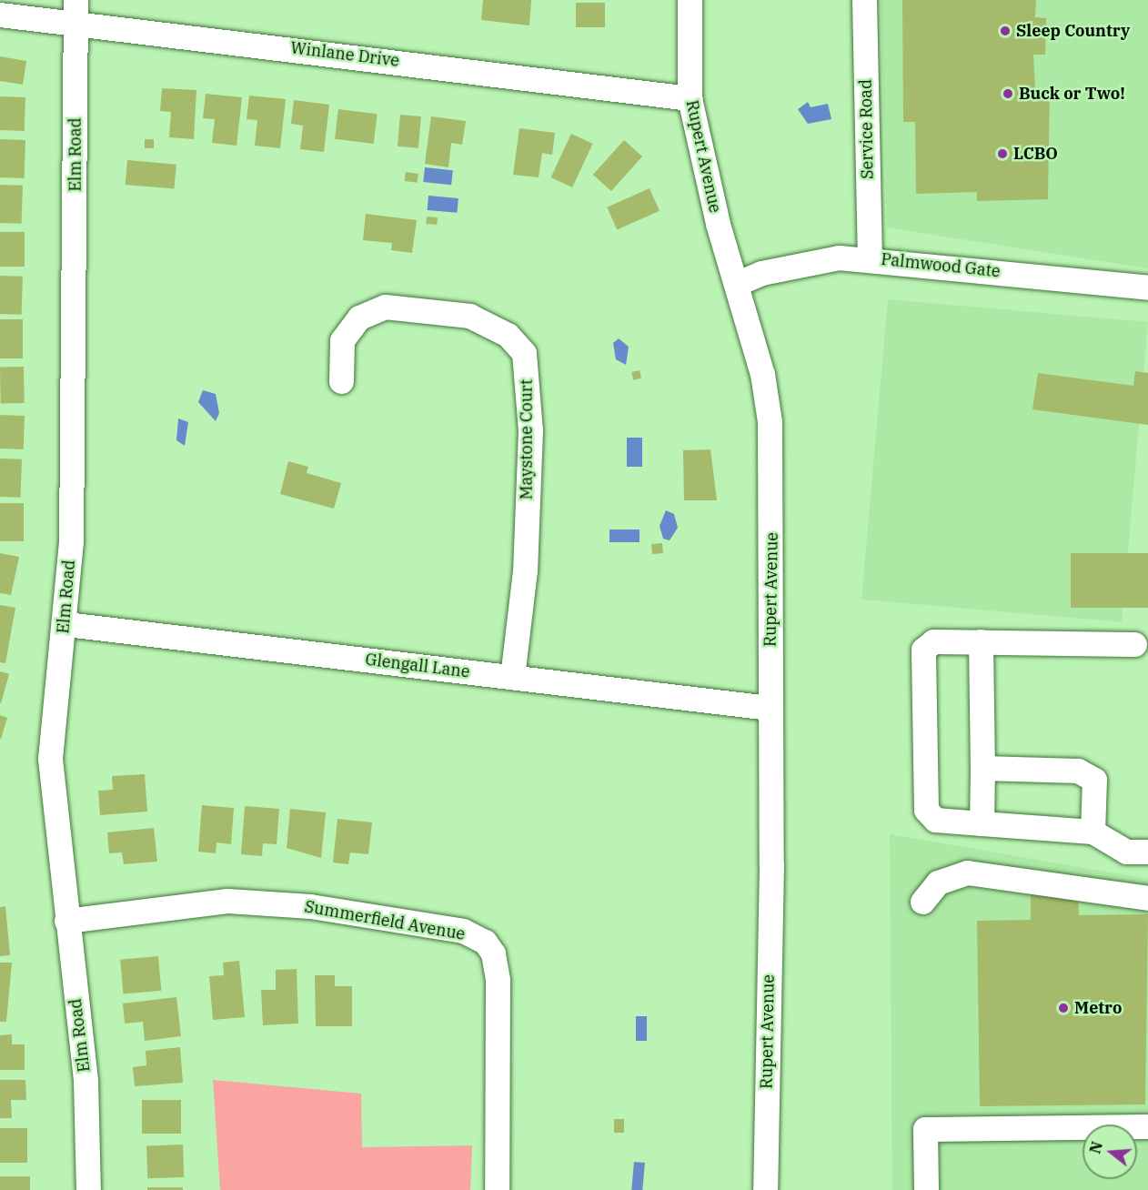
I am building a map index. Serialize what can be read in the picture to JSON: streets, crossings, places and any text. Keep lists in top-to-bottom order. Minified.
{"streets":{"street":["Winlane Drive","Service Road","Elm Road","Rupert Avenue","Palmwood Gate","Maystone Court","Glengall Lane","Summerfield Avenue"]},"crossings":[["Winlane Drive","Elm Road"],["Winlane Drive","Rupert Avenue"],["Service Road","Palmwood Gate"],["Elm Road","Glengall Lane"],["Elm Road","Summerfield Avenue"],["Rupert Avenue","Palmwood Gate"],["Rupert Avenue","Glengall Lane"],["Maystone Court","Glengall Lane"]],"places":["Sleep Country","Buck or Two!","LCBO","Metro"],"north":"left"}
